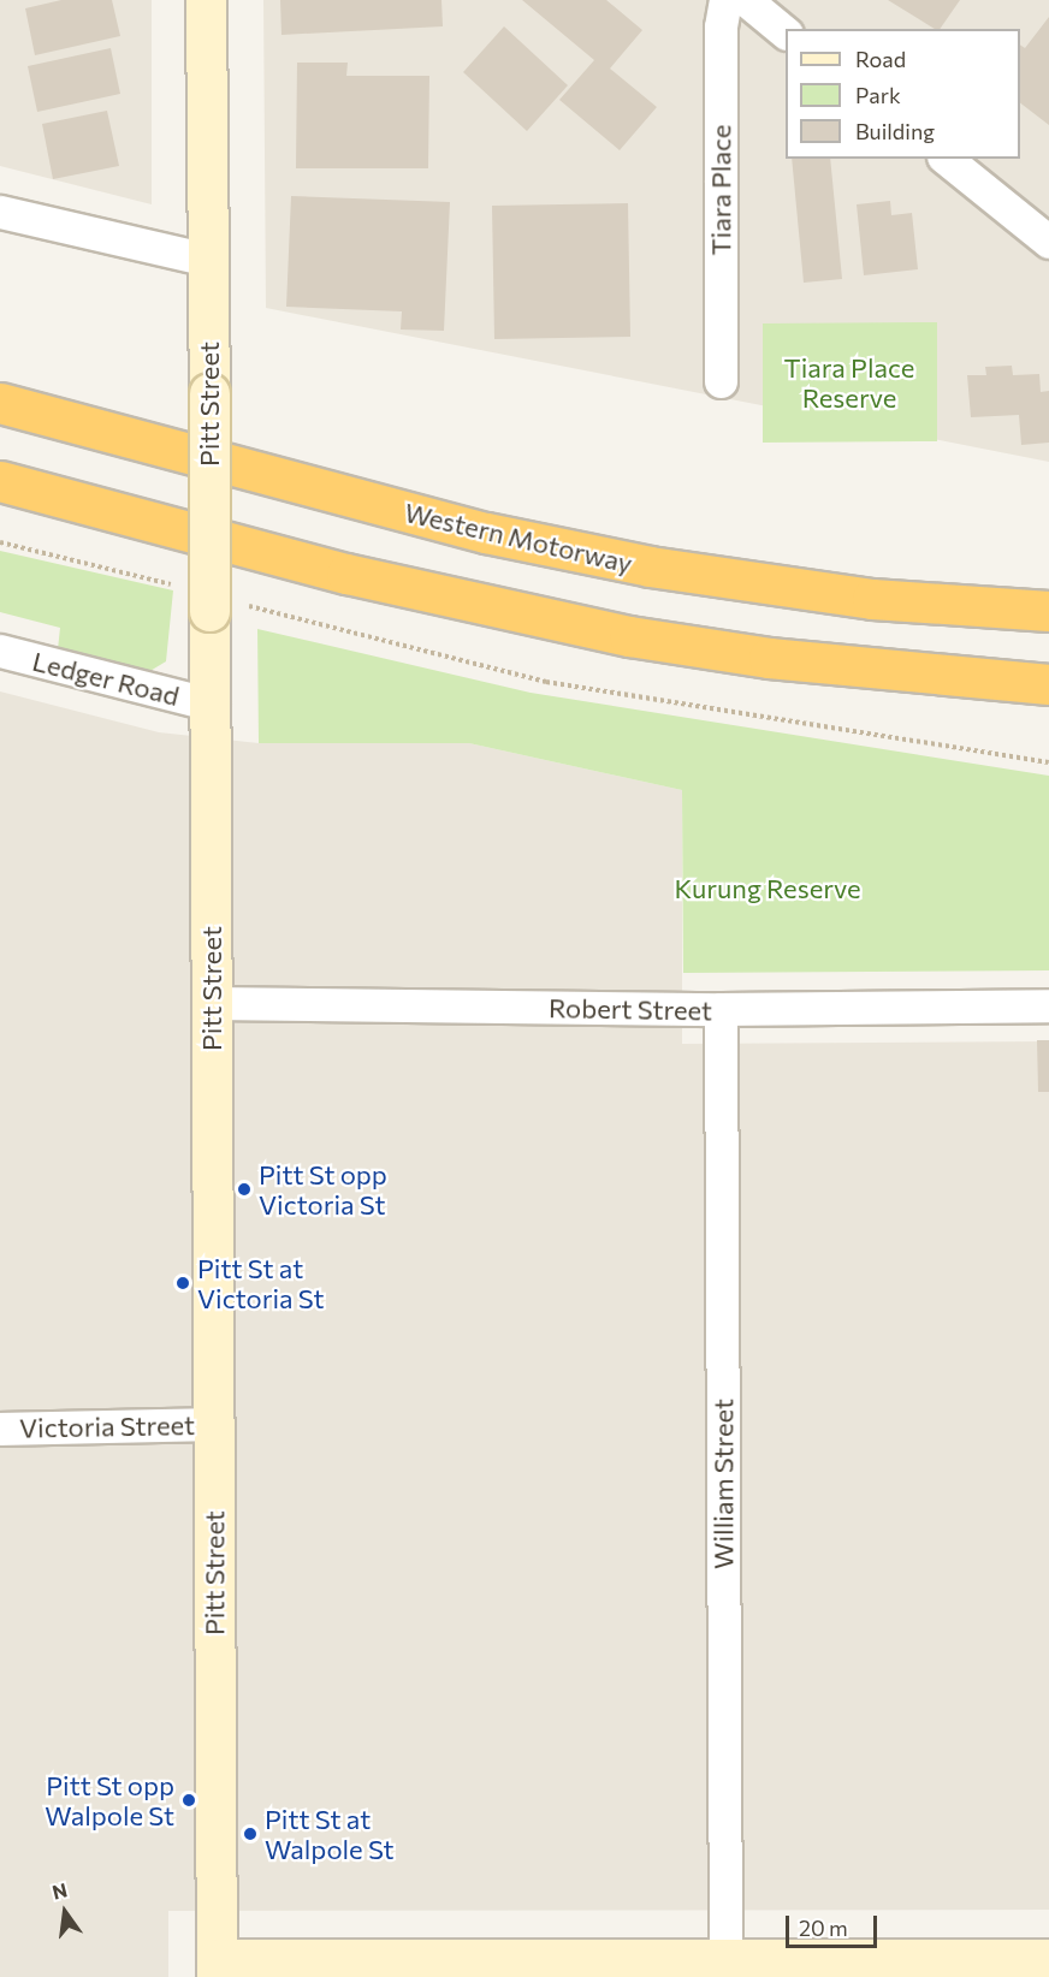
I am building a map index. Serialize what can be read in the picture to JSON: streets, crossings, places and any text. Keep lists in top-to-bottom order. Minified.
{"streets":{"highway":["Western Motorway"],"main road":["Pitt Street"],"street":["Tiara Place","Ledger Road","Robert Street","Victoria Street","William Street"]},"crossings":[["Pitt Street","Ledger Road"],["Pitt Street","Robert Street"],["Pitt Street","Victoria Street"],["Robert Street","William Street"]],"parks":["Tiara Place Reserve","Kurung Reserve"],"places":["Pitt St opp Victoria St","Pitt St at Victoria St","Pitt St opp Walpole St","Pitt St at Walpole St"],"legend":["Road","Park","Building"],"scale_bar":"20 m","north":"top"}
